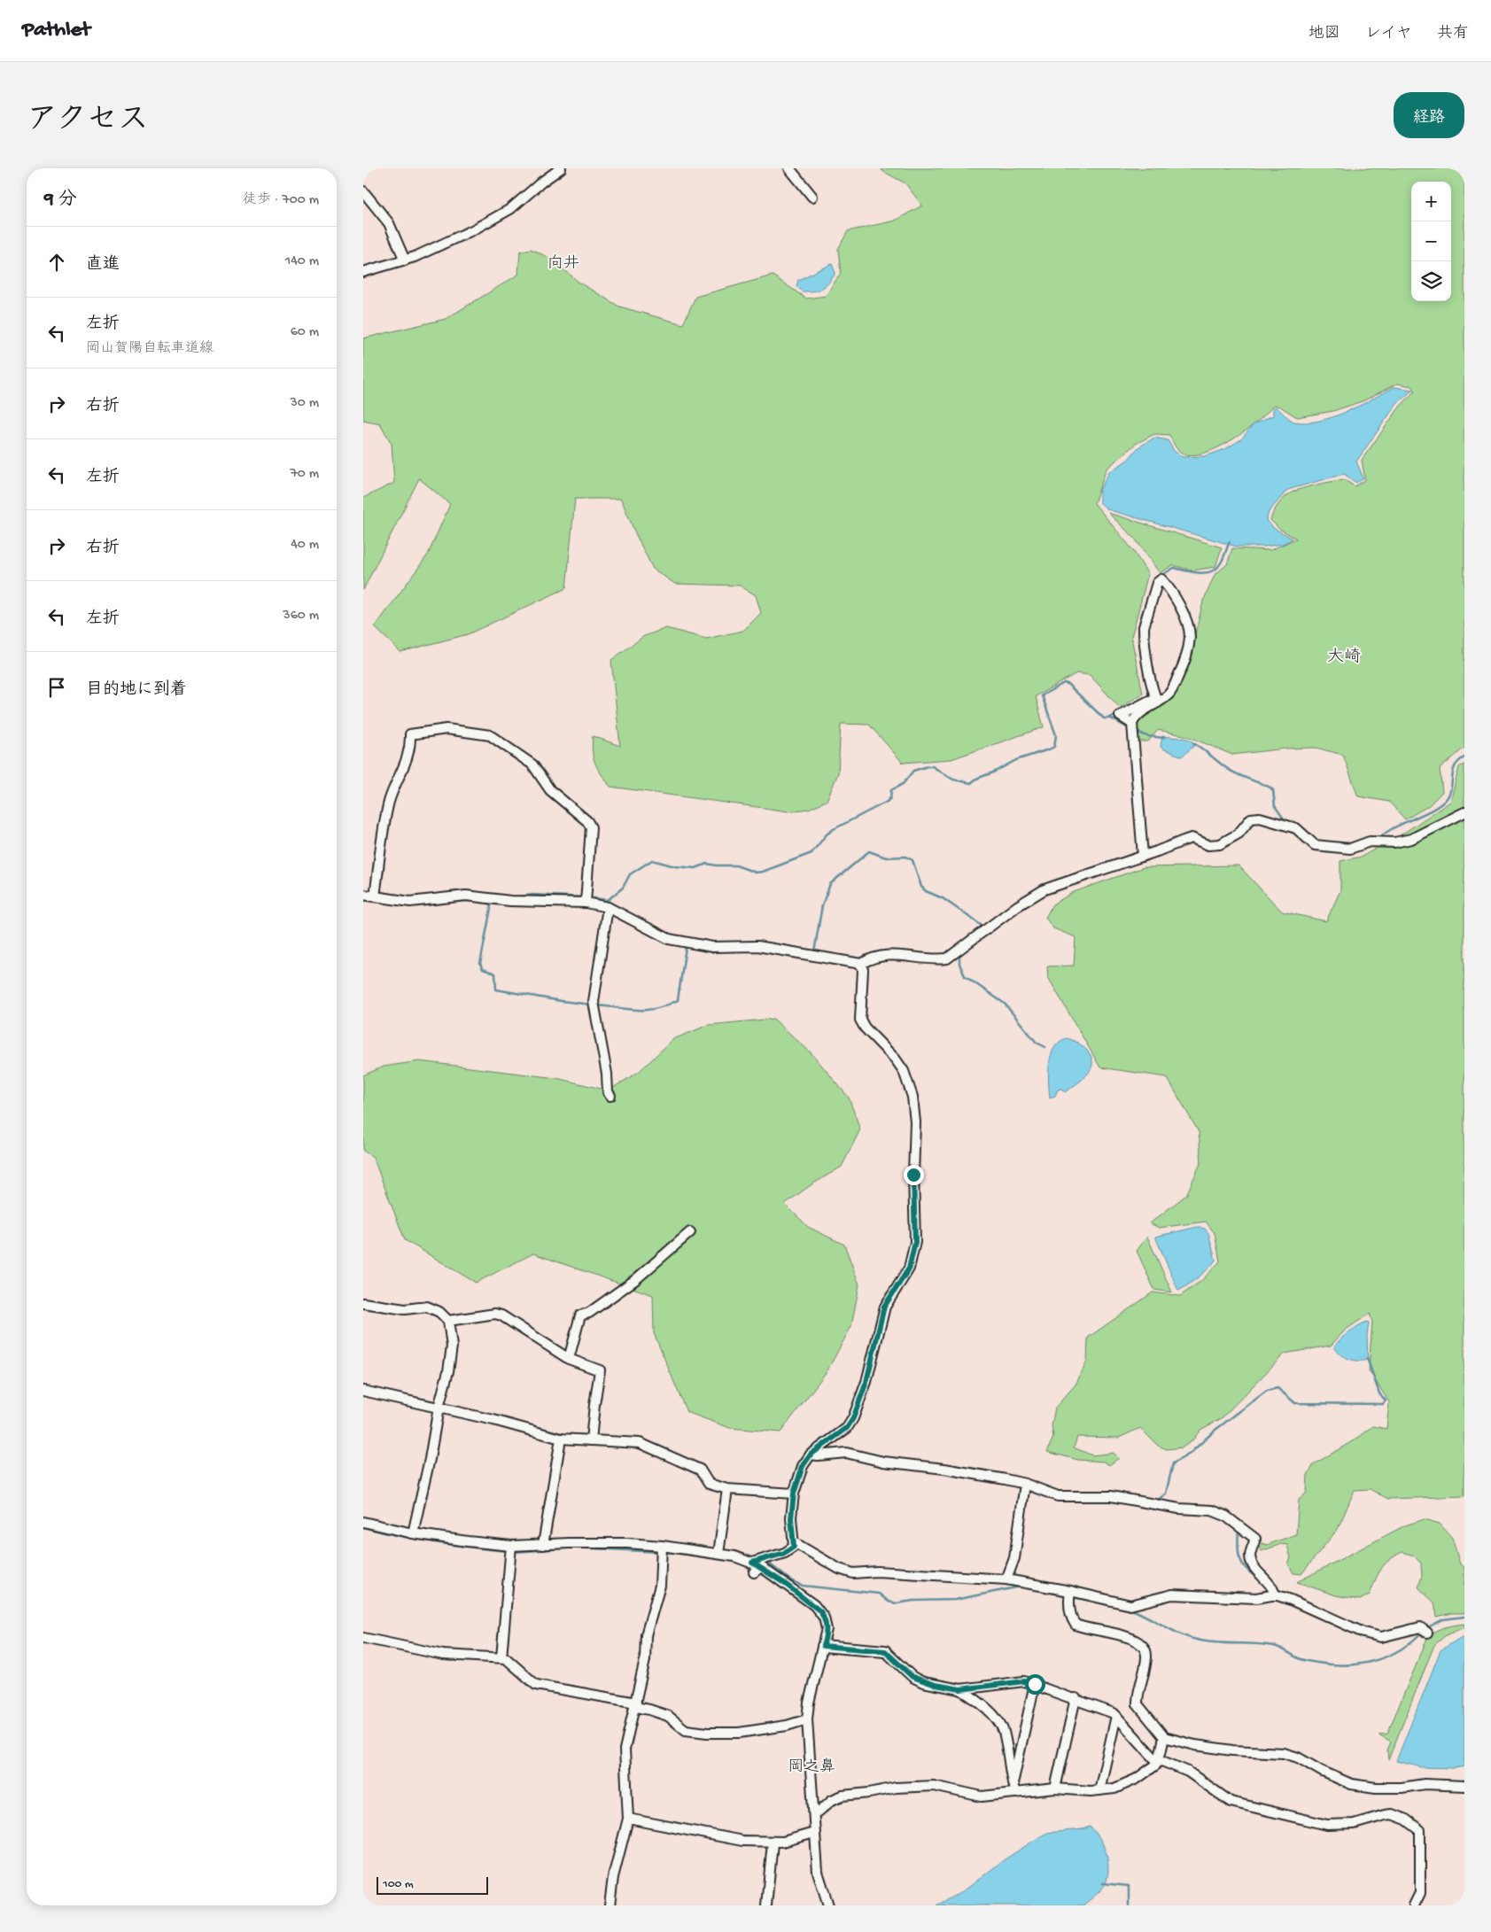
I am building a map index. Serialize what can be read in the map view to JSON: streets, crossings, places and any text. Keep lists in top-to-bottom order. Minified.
{"districts":["向井","大崎","岡之鼻"],"scale_bar":"100 m","page":{"header":"Pathlet","nav":["地図","レイヤ","共有"],"title":"アクセス","buttons":"経路","heading":["9 分","徒歩 · 700 m"],"map_buttons":["+","−"],"list":[["直進","140 m"],["左折","岡山賀陽自転車道線","60 m"],["右折","30 m"],["左折","70 m"],["右折","40 m"],["左折","360 m"],"目的地に到着"],"scale":"100 m"}}
